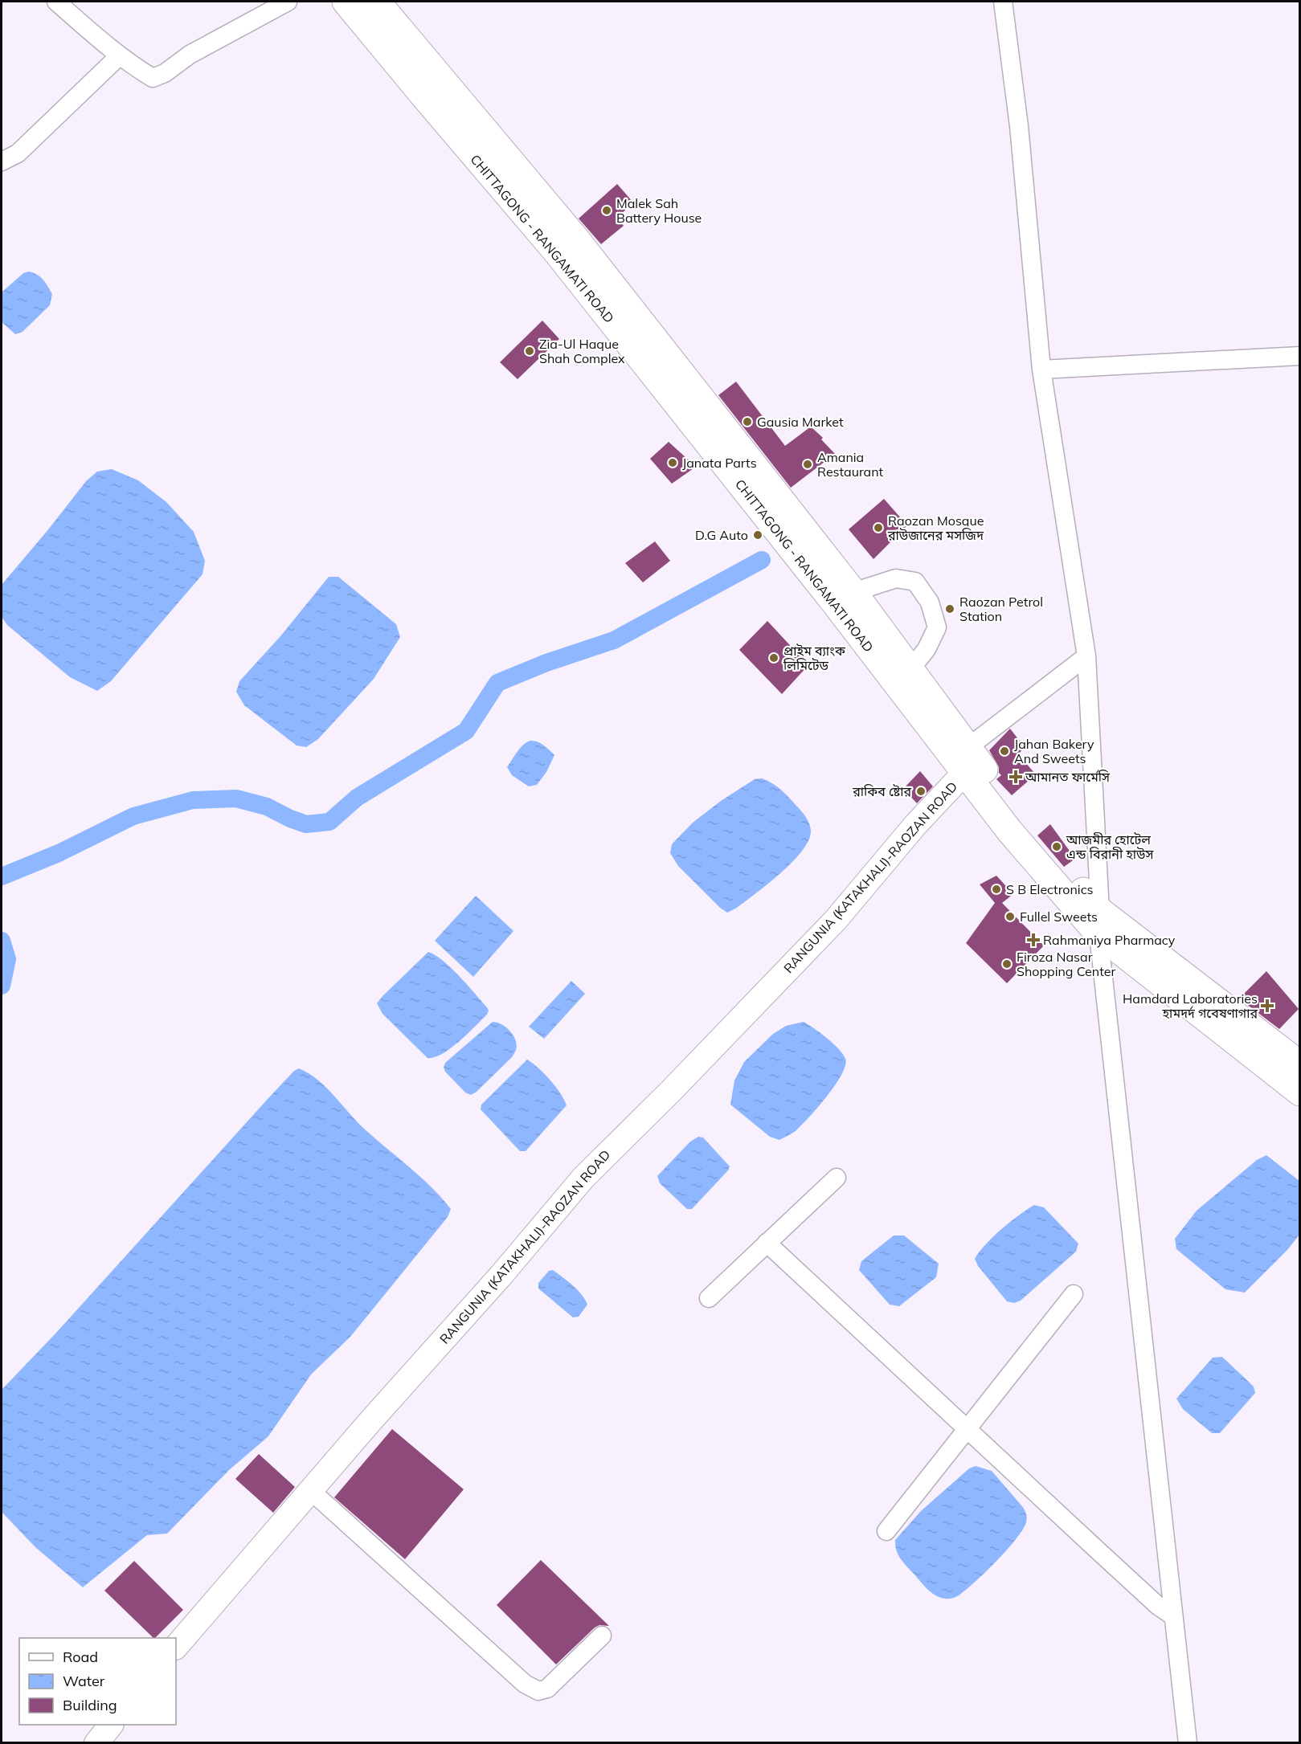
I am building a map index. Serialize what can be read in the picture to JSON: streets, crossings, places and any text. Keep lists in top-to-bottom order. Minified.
{"streets":{"highway":["CHITTAGONG - RANGAMATI ROAD"],"main road":["RANGUNIA (KATAKHALI)-RAOZAN ROAD"]},"crossings":[["CHITTAGONG - RANGAMATI ROAD","RANGUNIA (KATAKHALI)-RAOZAN ROAD"]],"places":{"other":["Malek Sah Battery House","Zia-Ul Haque Shah Complex","Gausia Market","Janata Parts","Amania Restaurant","Raozan Mosque রাউজানের মসজিদ","D.G Auto","Raozan Petrol Station","প্রাইম ব্যাংক লিমিটেড","Jahan Bakery And Sweets","রাকিব ষ্টোর","আজমীর হোটেল এন্ড বিরানী হাউস","S B Electronics","Fullel Sweets","Firoza Nasar Shopping Center"],"health":["আমানত ফার্মেসি","Rahmaniya Pharmacy","Hamdard Laboratories হামদর্দ গবেষণাগার"]},"legend":["Road","Water","Building"]}
